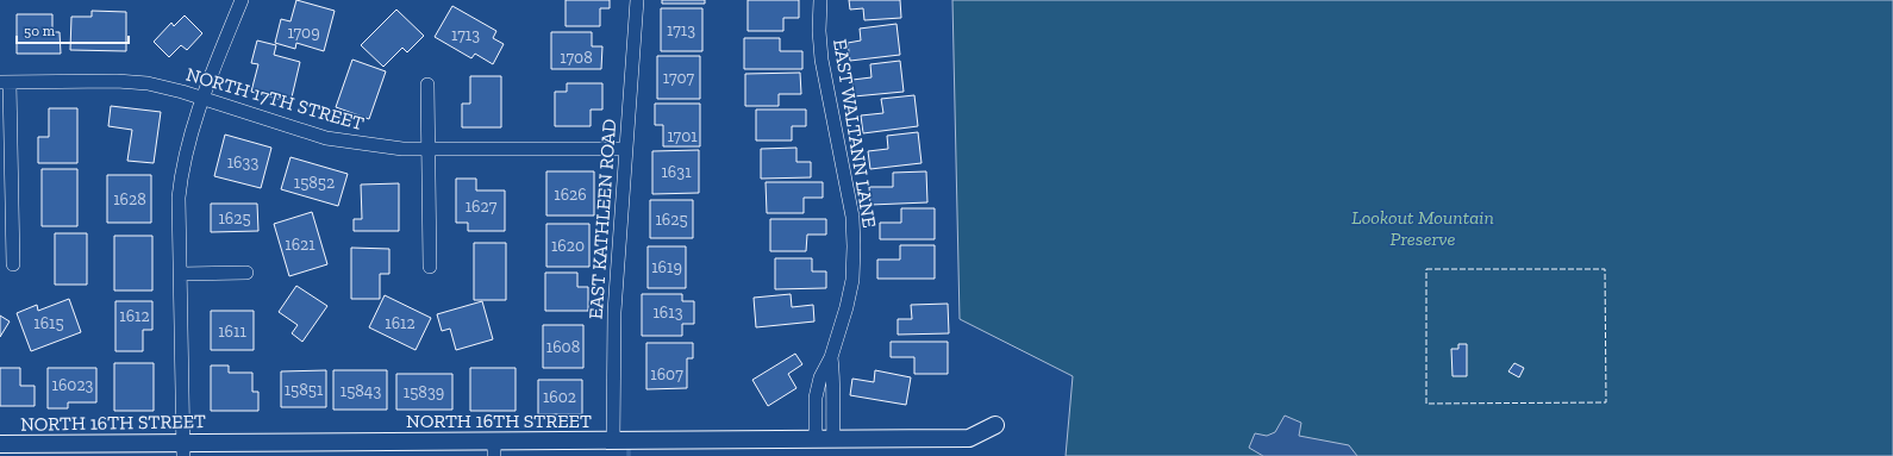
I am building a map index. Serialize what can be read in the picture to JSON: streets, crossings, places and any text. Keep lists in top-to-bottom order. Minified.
{"streets":{"street":["NORTH 17TH STREET","EAST WALTANN LANE","EAST KATHLEEN ROAD","NORTH 16TH STREET"]},"crossings":[["NORTH 17TH STREET","EAST KATHLEEN ROAD"],["EAST WALTANN LANE","NORTH 16TH STREET"],["EAST KATHLEEN ROAD","NORTH 16TH STREET"]],"parks":["Lookout Mountain Preserve"],"house_numbers":["1713","1709","1713","1708","1707","1701","1633","1631","15852","1626","1628","1627","1625","1625","1621","1620","1619","1613","1612","1615","1612","1611","1608","1607","16023","15851","15843","15839","1602"],"scale_bar":"50 m"}
